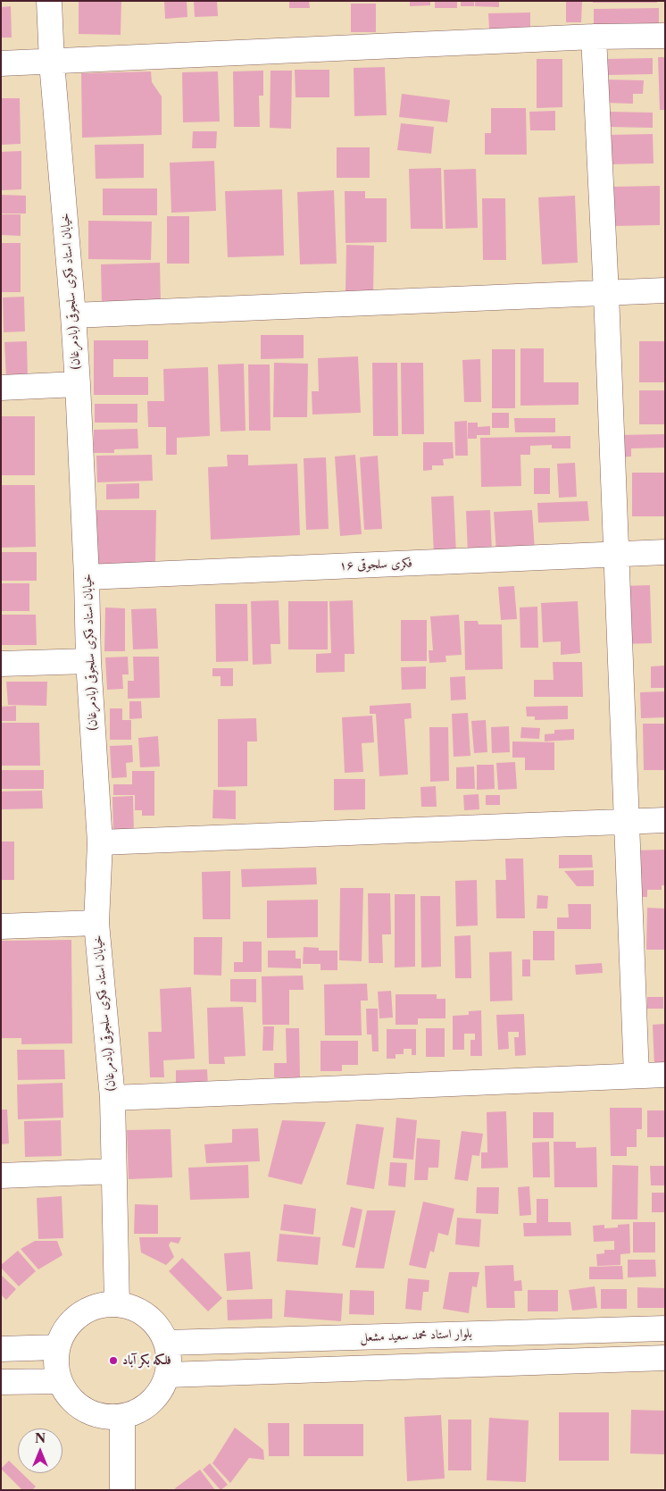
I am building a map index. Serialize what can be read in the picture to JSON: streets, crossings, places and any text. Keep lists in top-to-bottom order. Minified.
{"streets":{"street":["خیابان استاد فکری سلجوقی (بادمرغان)","فکری سلجوقی ۱۶","بلوار استاد محمد سعید مشعل"]},"crossings":[["خیابان استاد فکری سلجوقی (بادمرغان)","فکری سلجوقی ۱۶"],["خیابان استاد فکری سلجوقی (بادمرغان)","بلوار استاد محمد سعید مشعل"]],"places":["فلکه بکر آباد"],"north":"top"}
